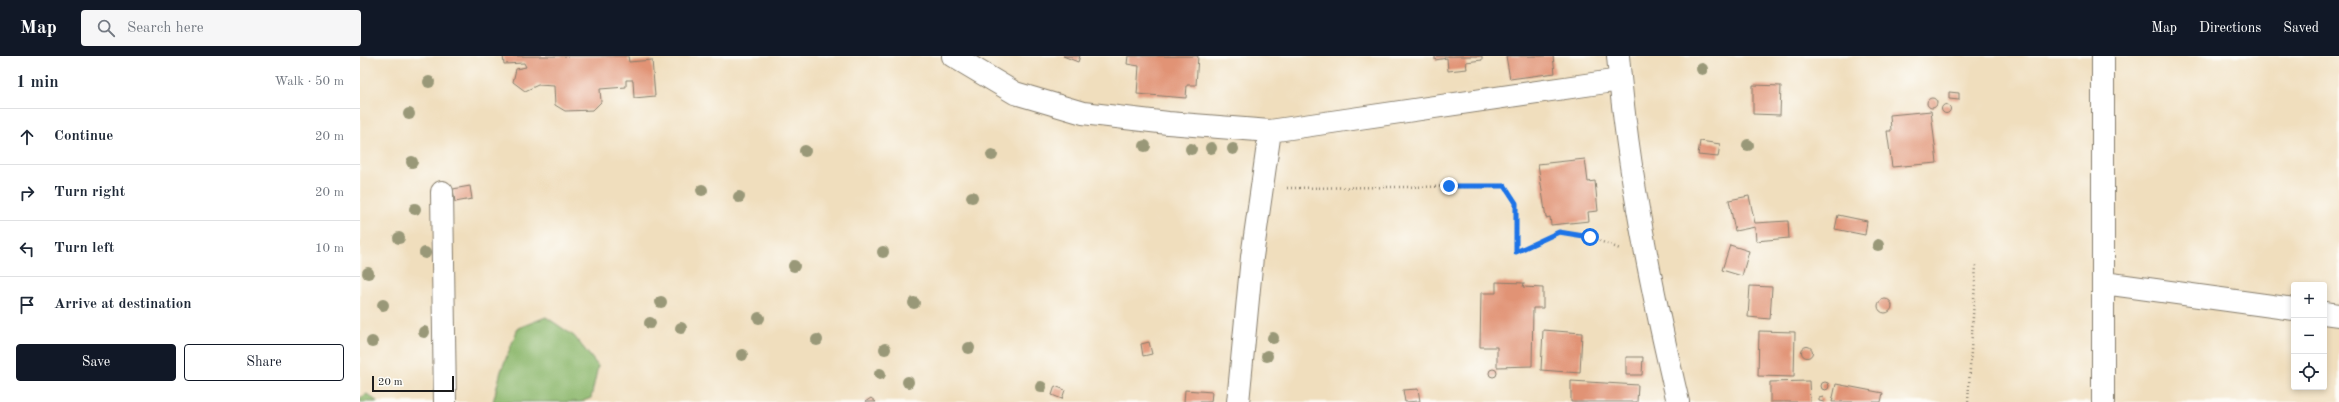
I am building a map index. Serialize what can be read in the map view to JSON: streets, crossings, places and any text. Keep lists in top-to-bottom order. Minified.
{"scale_bar":"20 m","page":{"header":"Map","search":"Search here","nav":["Map","Directions","Saved"],"heading":["1 min","Walk · 50 m"],"list":[["Continue","20 m"],["Turn right","20 m"],["Turn left","10 m"],"Arrive at destination"],"map_buttons":["+","−"],"buttons":["Save","Share"],"scale":"20 m"}}
